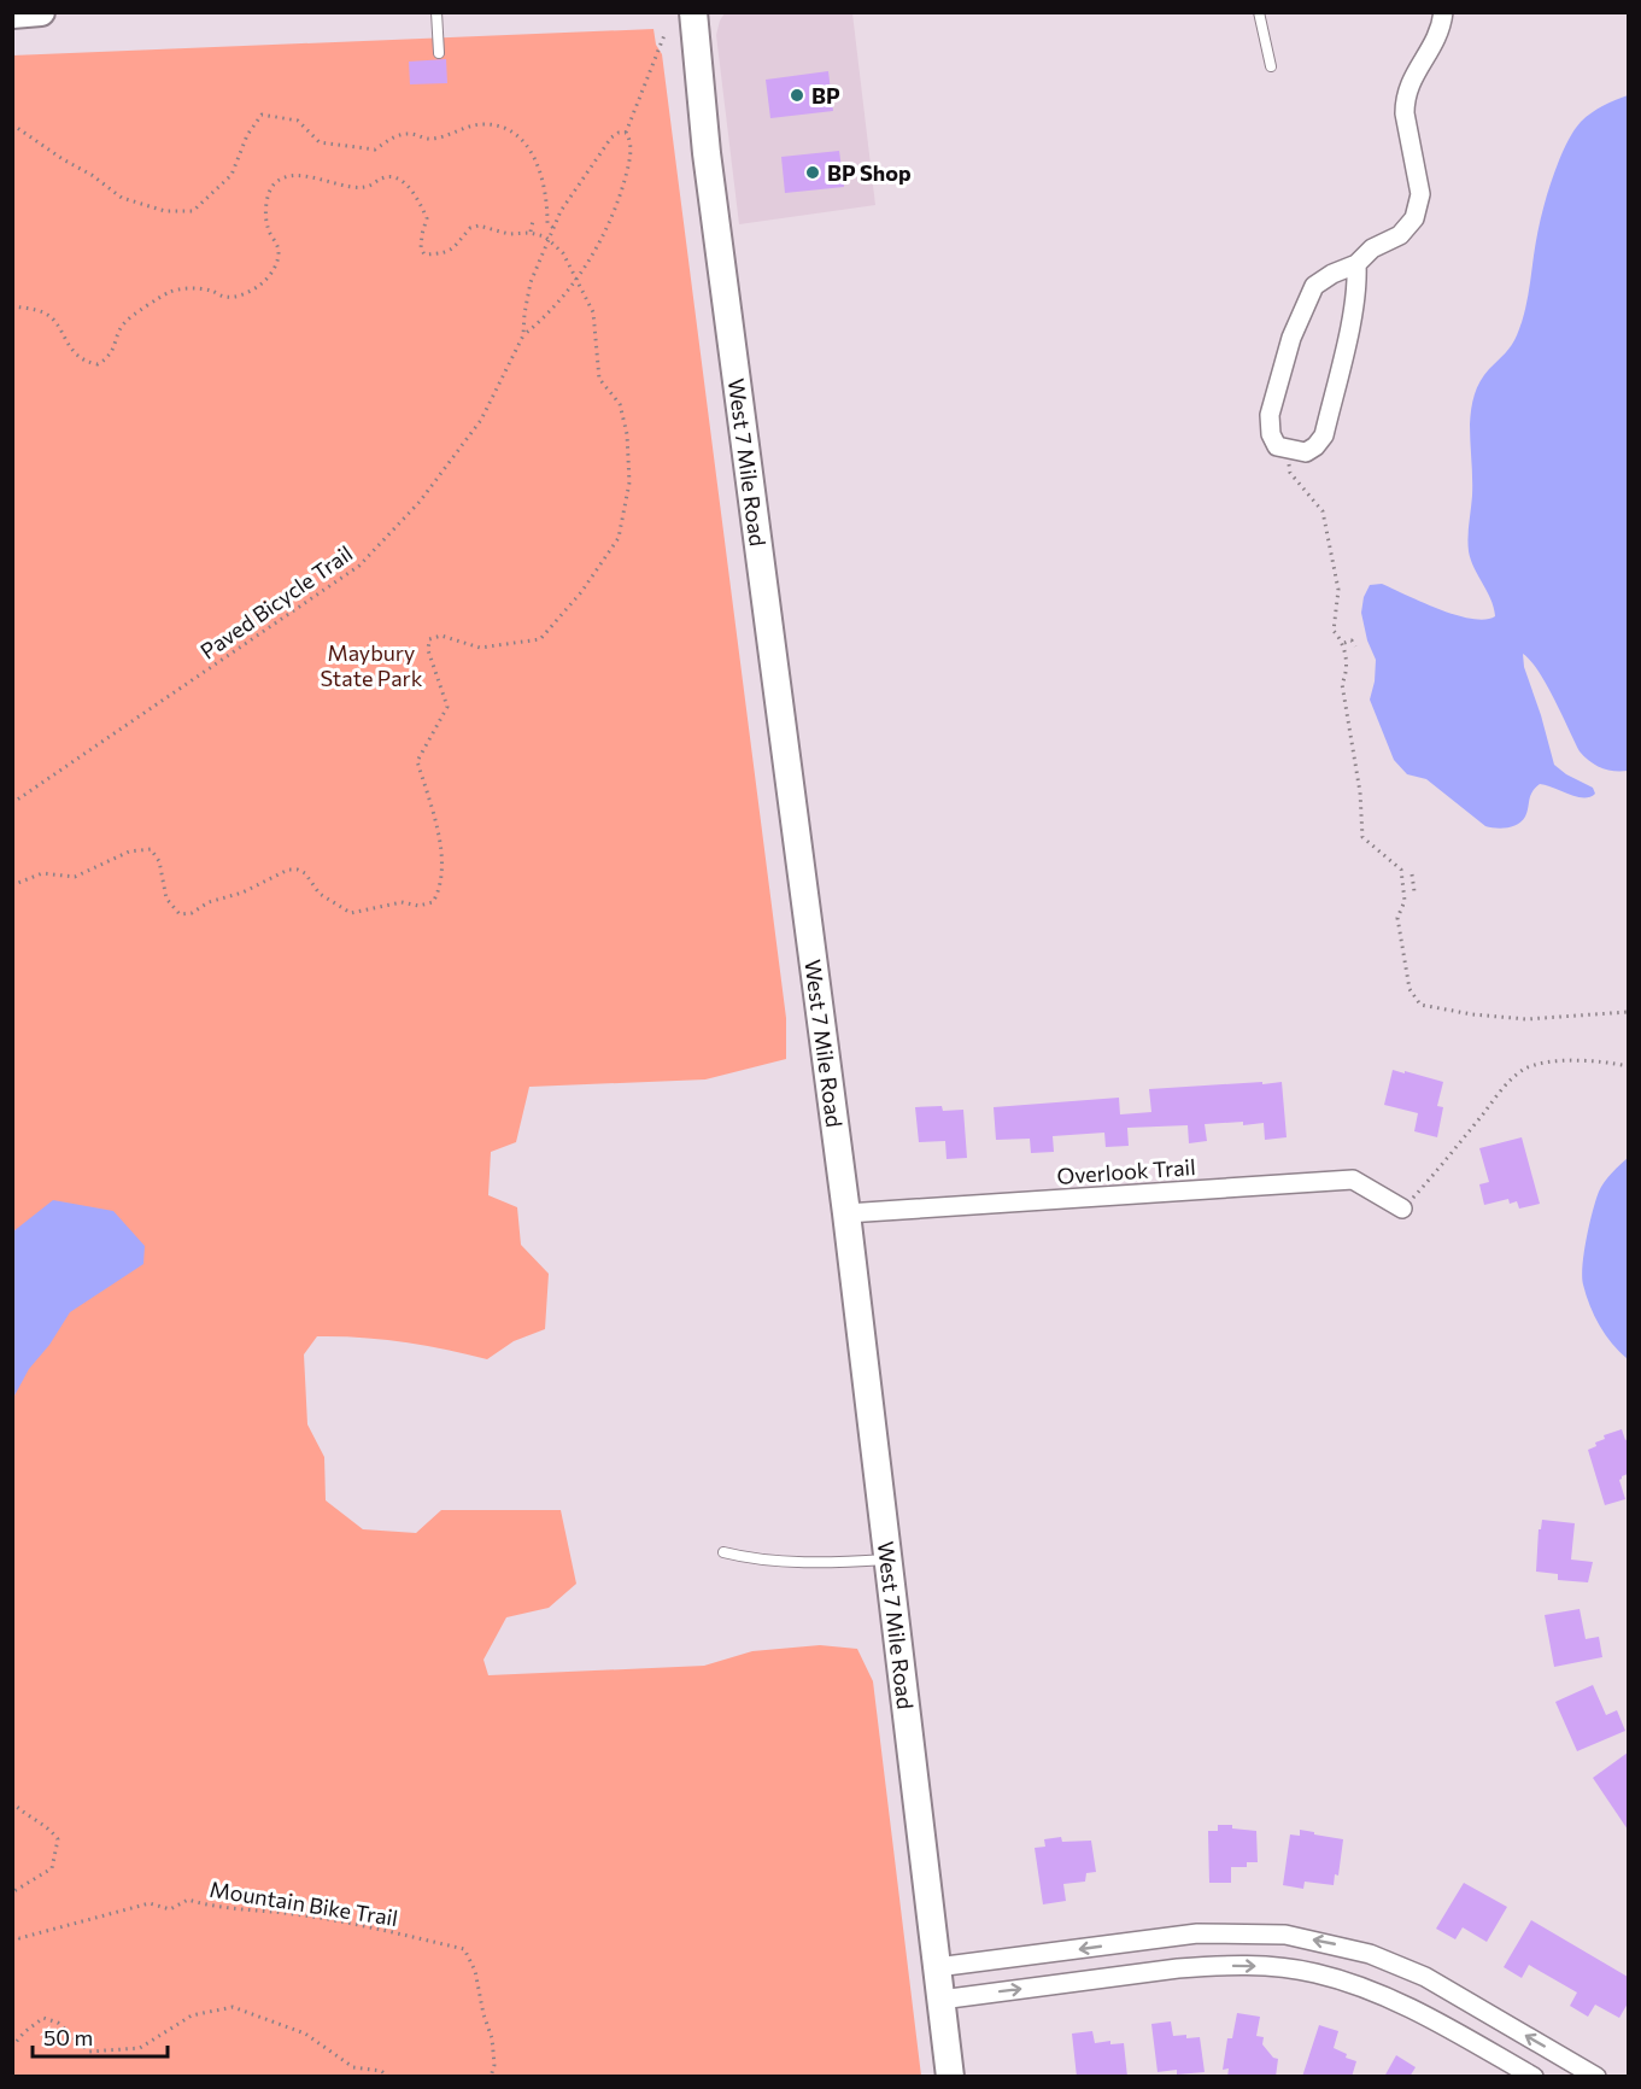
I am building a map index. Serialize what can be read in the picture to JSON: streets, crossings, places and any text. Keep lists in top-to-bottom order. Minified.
{"streets":{"street":["West 7 Mile Road","Overlook Trail"],"path":["Paved Bicycle Trail","Mountain Bike Trail"]},"crossings":[["West 7 Mile Road","Overlook Trail"]],"parks":["Maybury State Park"],"places":["BP","BP Shop"],"scale_bar":"50 m"}
